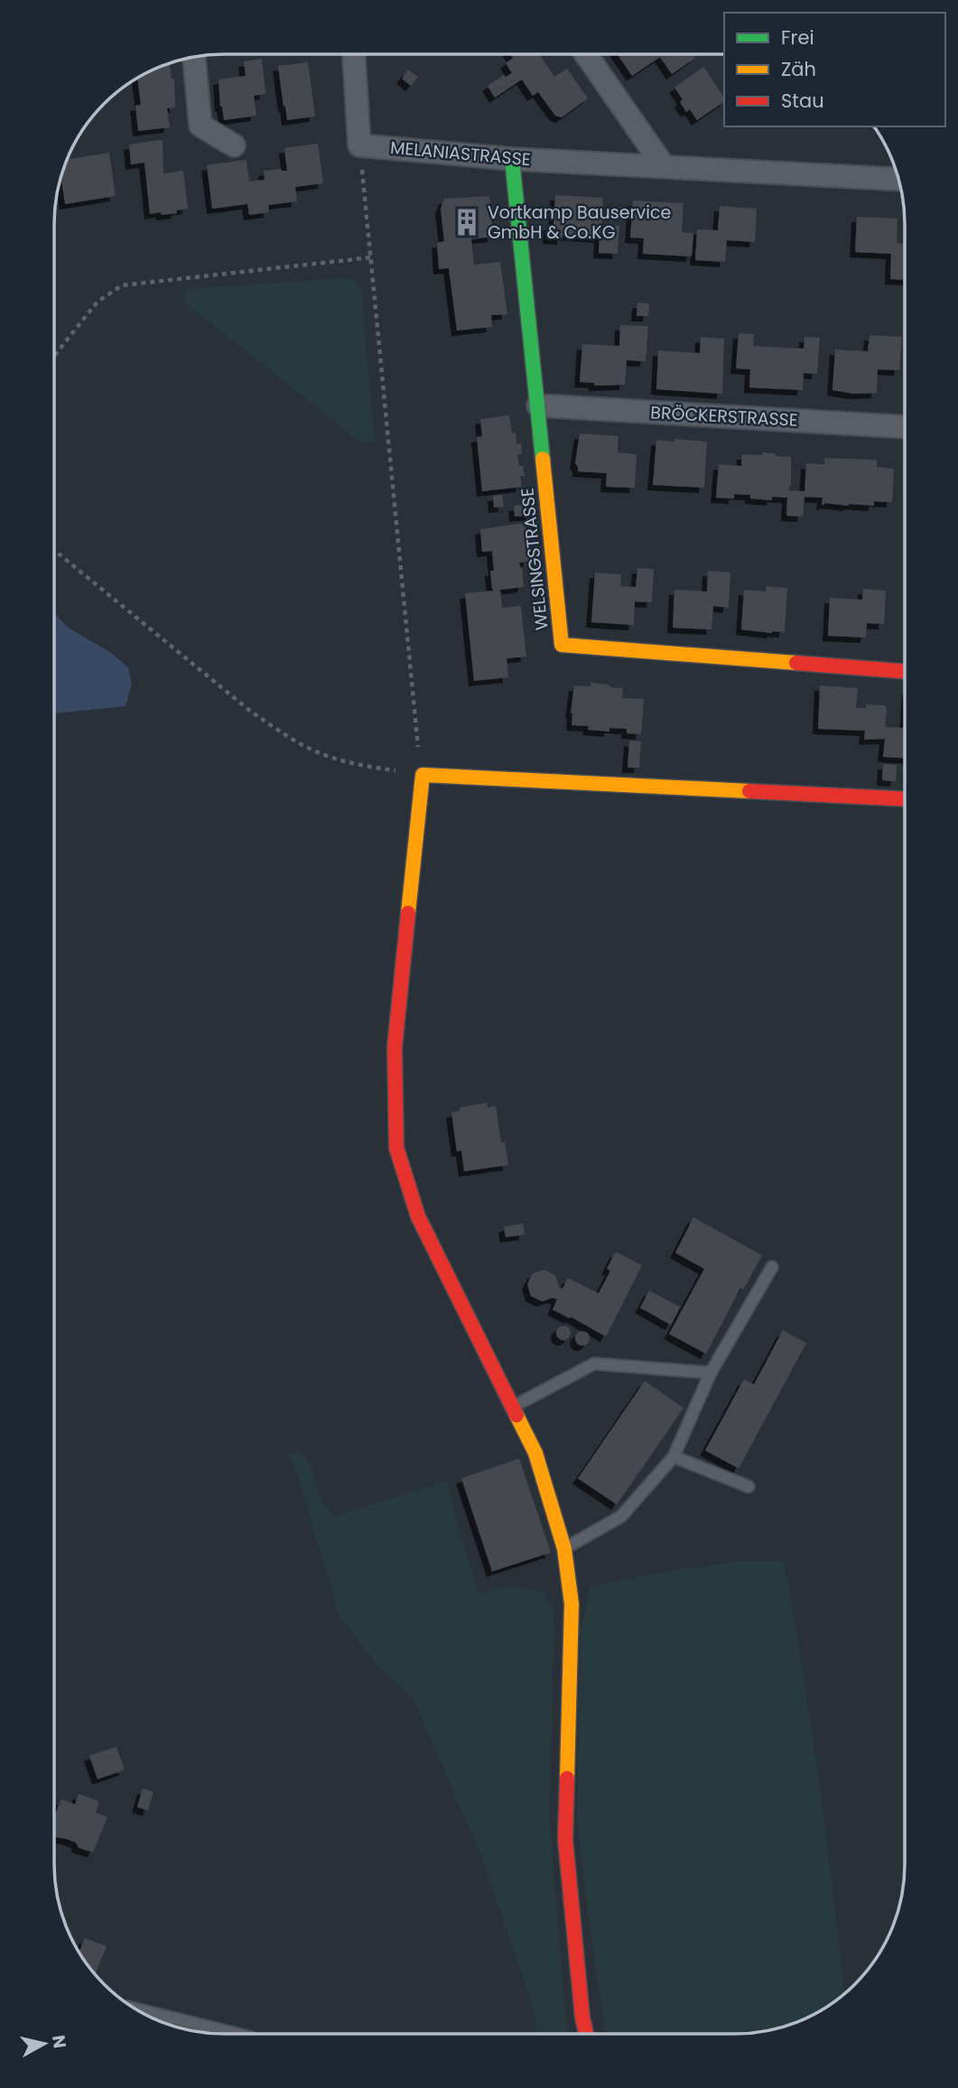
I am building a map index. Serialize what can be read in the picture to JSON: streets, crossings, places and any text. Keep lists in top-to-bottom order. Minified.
{"streets":{"street":["MELANIASTRASSE","BRÖCKERSTRASSE","WELSINGSTRASSE"]},"crossings":[["MELANIASTRASSE","WELSINGSTRASSE"],["BRÖCKERSTRASSE","WELSINGSTRASSE"]],"places":{"building":["Vortkamp Bauservice GmbH & Co.KG"]},"legend":["Frei","Zäh","Stau"],"north":"right"}
